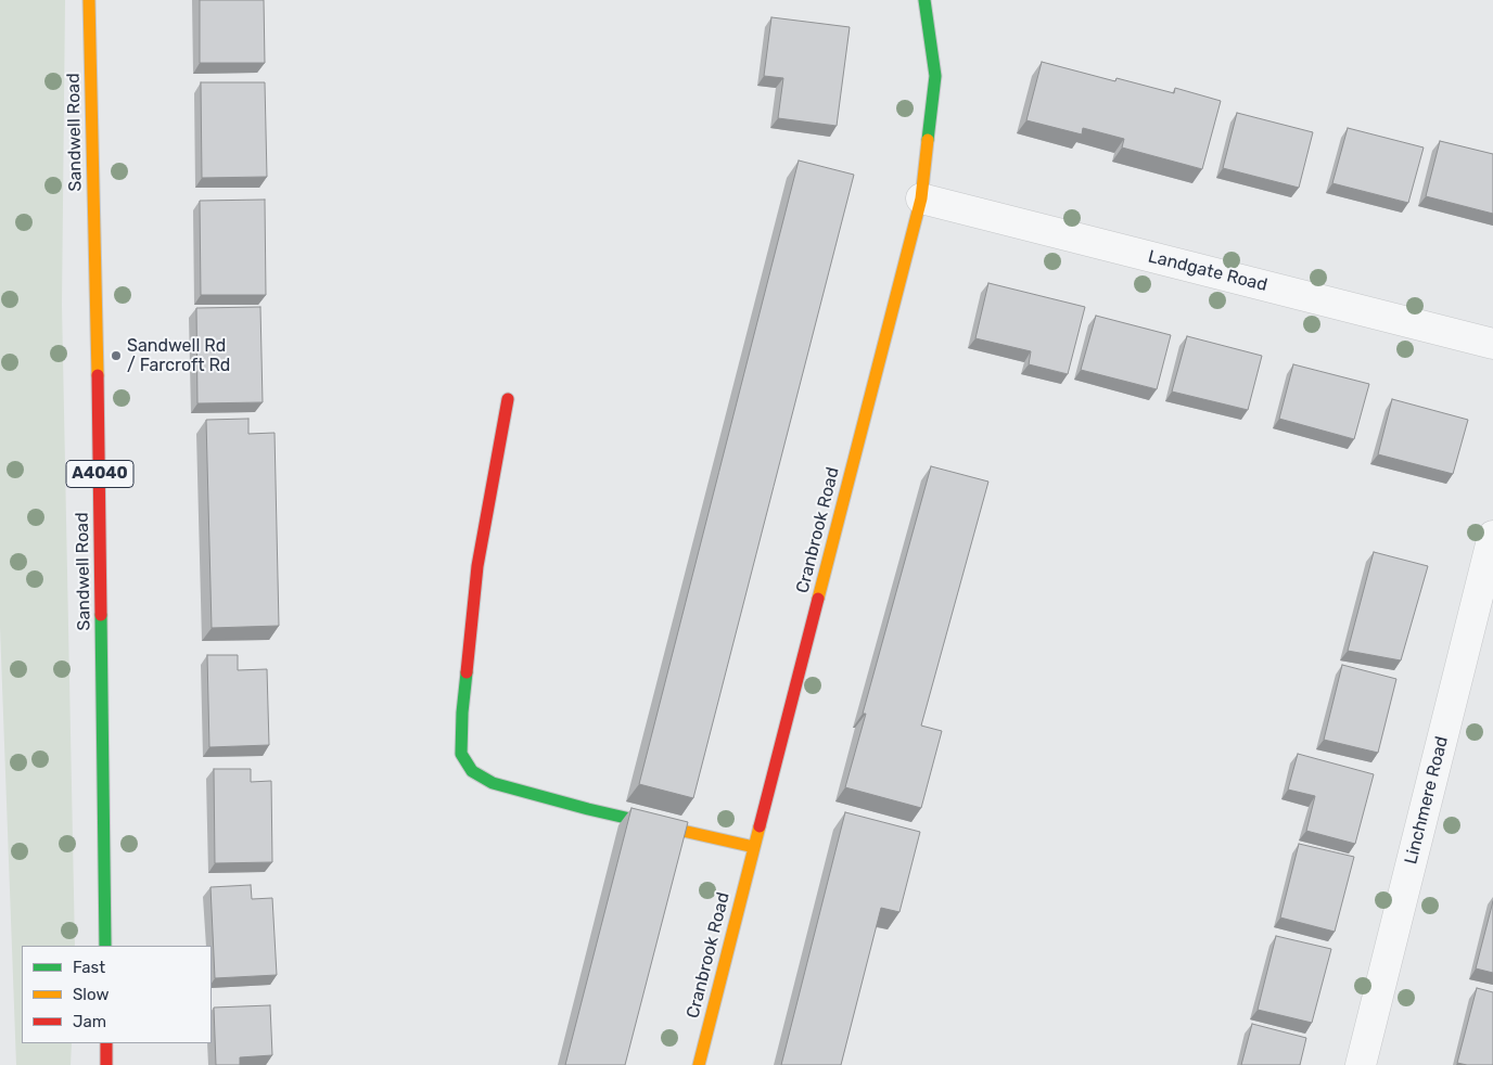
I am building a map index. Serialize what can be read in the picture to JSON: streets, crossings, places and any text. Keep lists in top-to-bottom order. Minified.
{"streets":{"street":["Sandwell Road","Landgate Road","A4040","Cranbrook Road","Linchmere Road"]},"crossings":[["Landgate Road","Cranbrook Road"]],"places":["Sandwell Rd / Farcroft Rd"],"legend":["Fast","Slow","Jam"]}
